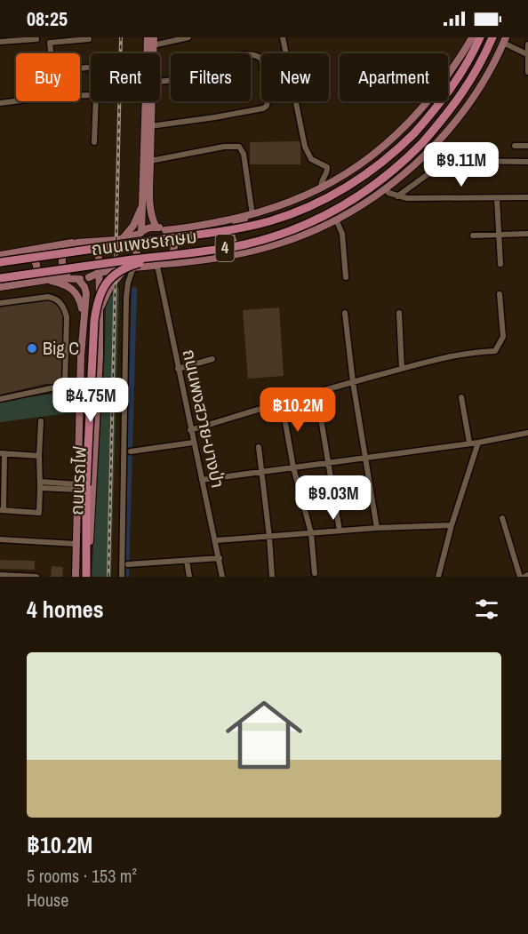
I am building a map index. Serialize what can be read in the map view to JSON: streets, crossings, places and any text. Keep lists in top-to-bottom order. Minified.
{"streets":{"highway":["ถนนเพชรเกษม","4"],"main road":["ถนนรถไฟ"],"street":["ถนนพงสวาย-บางป่า"]},"crossings":[["ถนนเพชรเกษม","4"],["ถนนเพชรเกษม","ถนนพงสวาย-บางป่า"],["ถนนเพชรเกษม","ถนนรถไฟ"],["4","ถนนพงสวาย-บางป่า"]],"places":["Big C"],"page":{"status":"08:25","chip":["Buy","Rent","Filters","New","Apartment"],"price":["฿9.11M","฿4.75M","฿10.2M","฿9.03M"],"heading":"4 homes","list":[{"name":"฿10.2M","note":"5 rooms · 153 m² · House"}]}}
